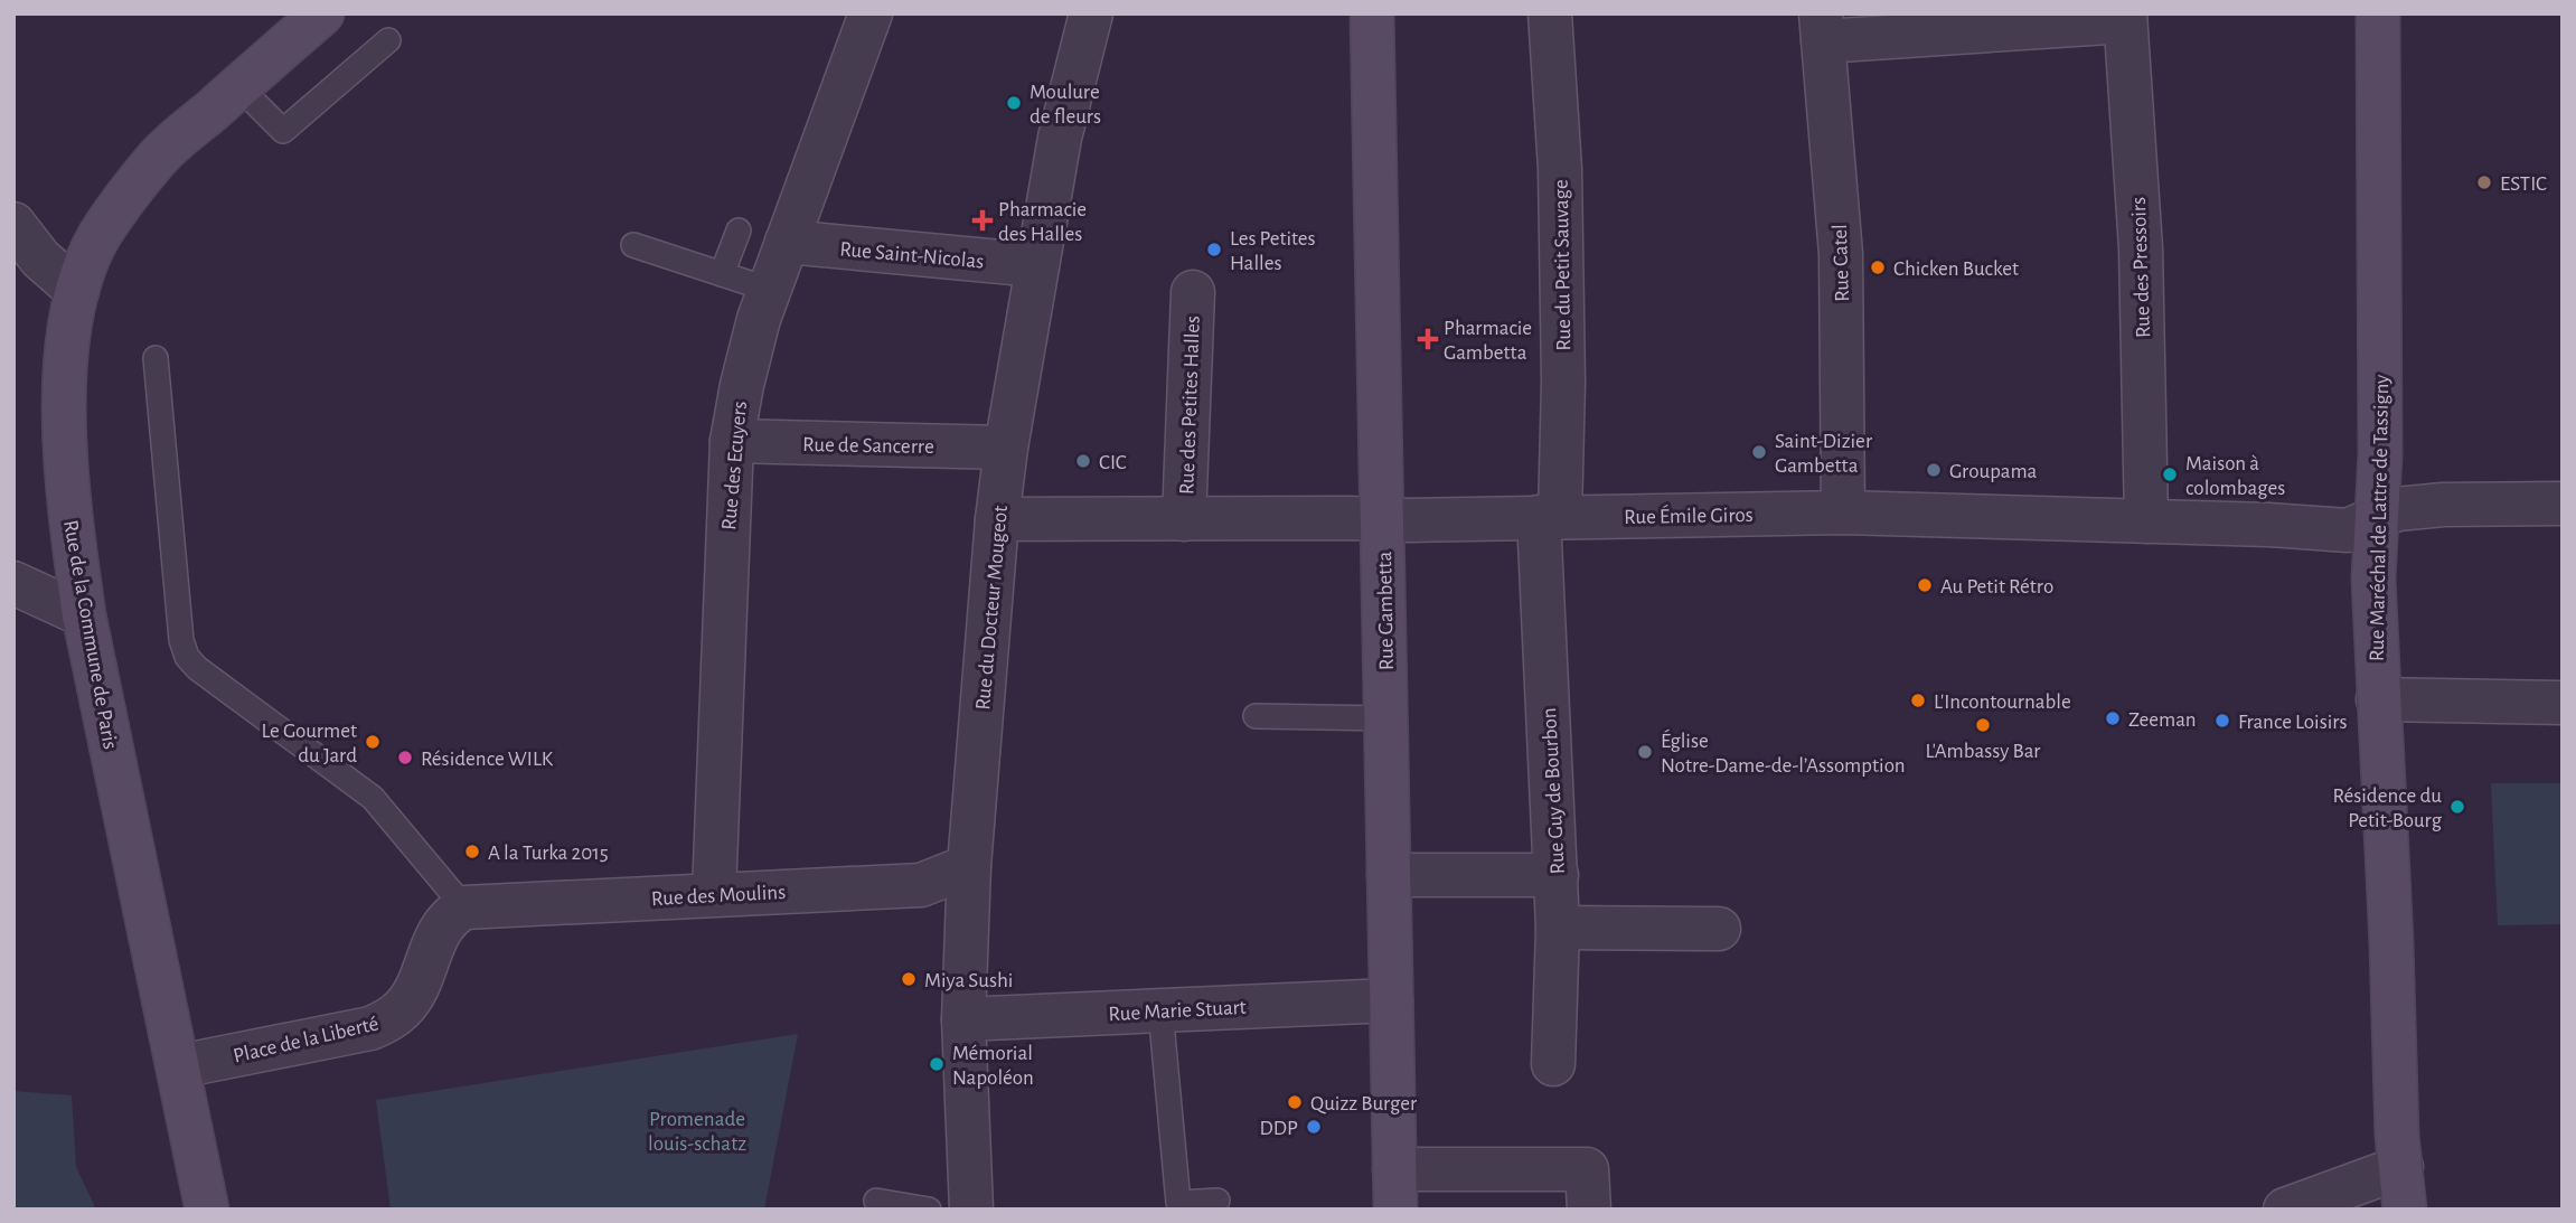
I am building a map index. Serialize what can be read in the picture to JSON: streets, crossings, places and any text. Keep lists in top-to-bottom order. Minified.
{"streets":{"main road":["Rue Maréchal de Lattre de Tassigny","Rue Gambetta","Rue de la Commune de Paris"],"street":["Rue Saint-Nicolas","Rue Catel","Rue du Petit Sauvage","Rue des Pressoirs","Rue des Petites Halles","Rue de Sancerre","Rue des Ecuyers","Rue Émile Giros","Rue du Docteur Mougeot","Rue Guy de Bourbon","Rue des Moulins","Rue Marie Stuart","Place de la Liberté"]},"crossings":[["Rue Saint-Nicolas","Rue des Ecuyers"],["Rue Saint-Nicolas","Rue du Docteur Mougeot"],["Rue Catel","Rue Émile Giros"],["Rue du Petit Sauvage","Rue Émile Giros"],["Rue du Petit Sauvage","Rue Guy de Bourbon"],["Rue des Pressoirs","Rue Émile Giros"],["Rue des Petites Halles","Rue Émile Giros"],["Rue de Sancerre","Rue des Ecuyers"],["Rue de Sancerre","Rue du Docteur Mougeot"],["Rue des Ecuyers","Rue des Moulins"],["Rue Émile Giros","Rue Maréchal de Lattre de Tassigny"],["Rue Émile Giros","Rue du Docteur Mougeot"],["Rue Émile Giros","Rue Gambetta"],["Rue Émile Giros","Rue Guy de Bourbon"],["Rue du Docteur Mougeot","Rue des Moulins"],["Rue du Docteur Mougeot","Rue Marie Stuart"],["Rue Gambetta","Rue Marie Stuart"],["Rue de la Commune de Paris","Place de la Liberté"],["Rue des Moulins","Place de la Liberté"]],"parks":["Promenade louis-schatz"],"places":{"other":["Moulure de fleurs","ESTIC","Les Petites Halles","Chicken Bucket","Saint-Dizier Gambetta","CIC","Groupama","Maison à colombages","Au Petit Rétro","L'Incontournable","Zeeman","France Loisirs","L'Ambassy Bar","Le Gourmet du Jard","Église Notre-Dame-de-l’Assomption","Résidence WILK","Résidence du Petit-Bourg","A la Turka 2015","Miya Sushi","Mémorial Napoléon","Quizz Burger","DDP"],"health":["Pharmacie des Halles","Pharmacie Gambetta"]}}
